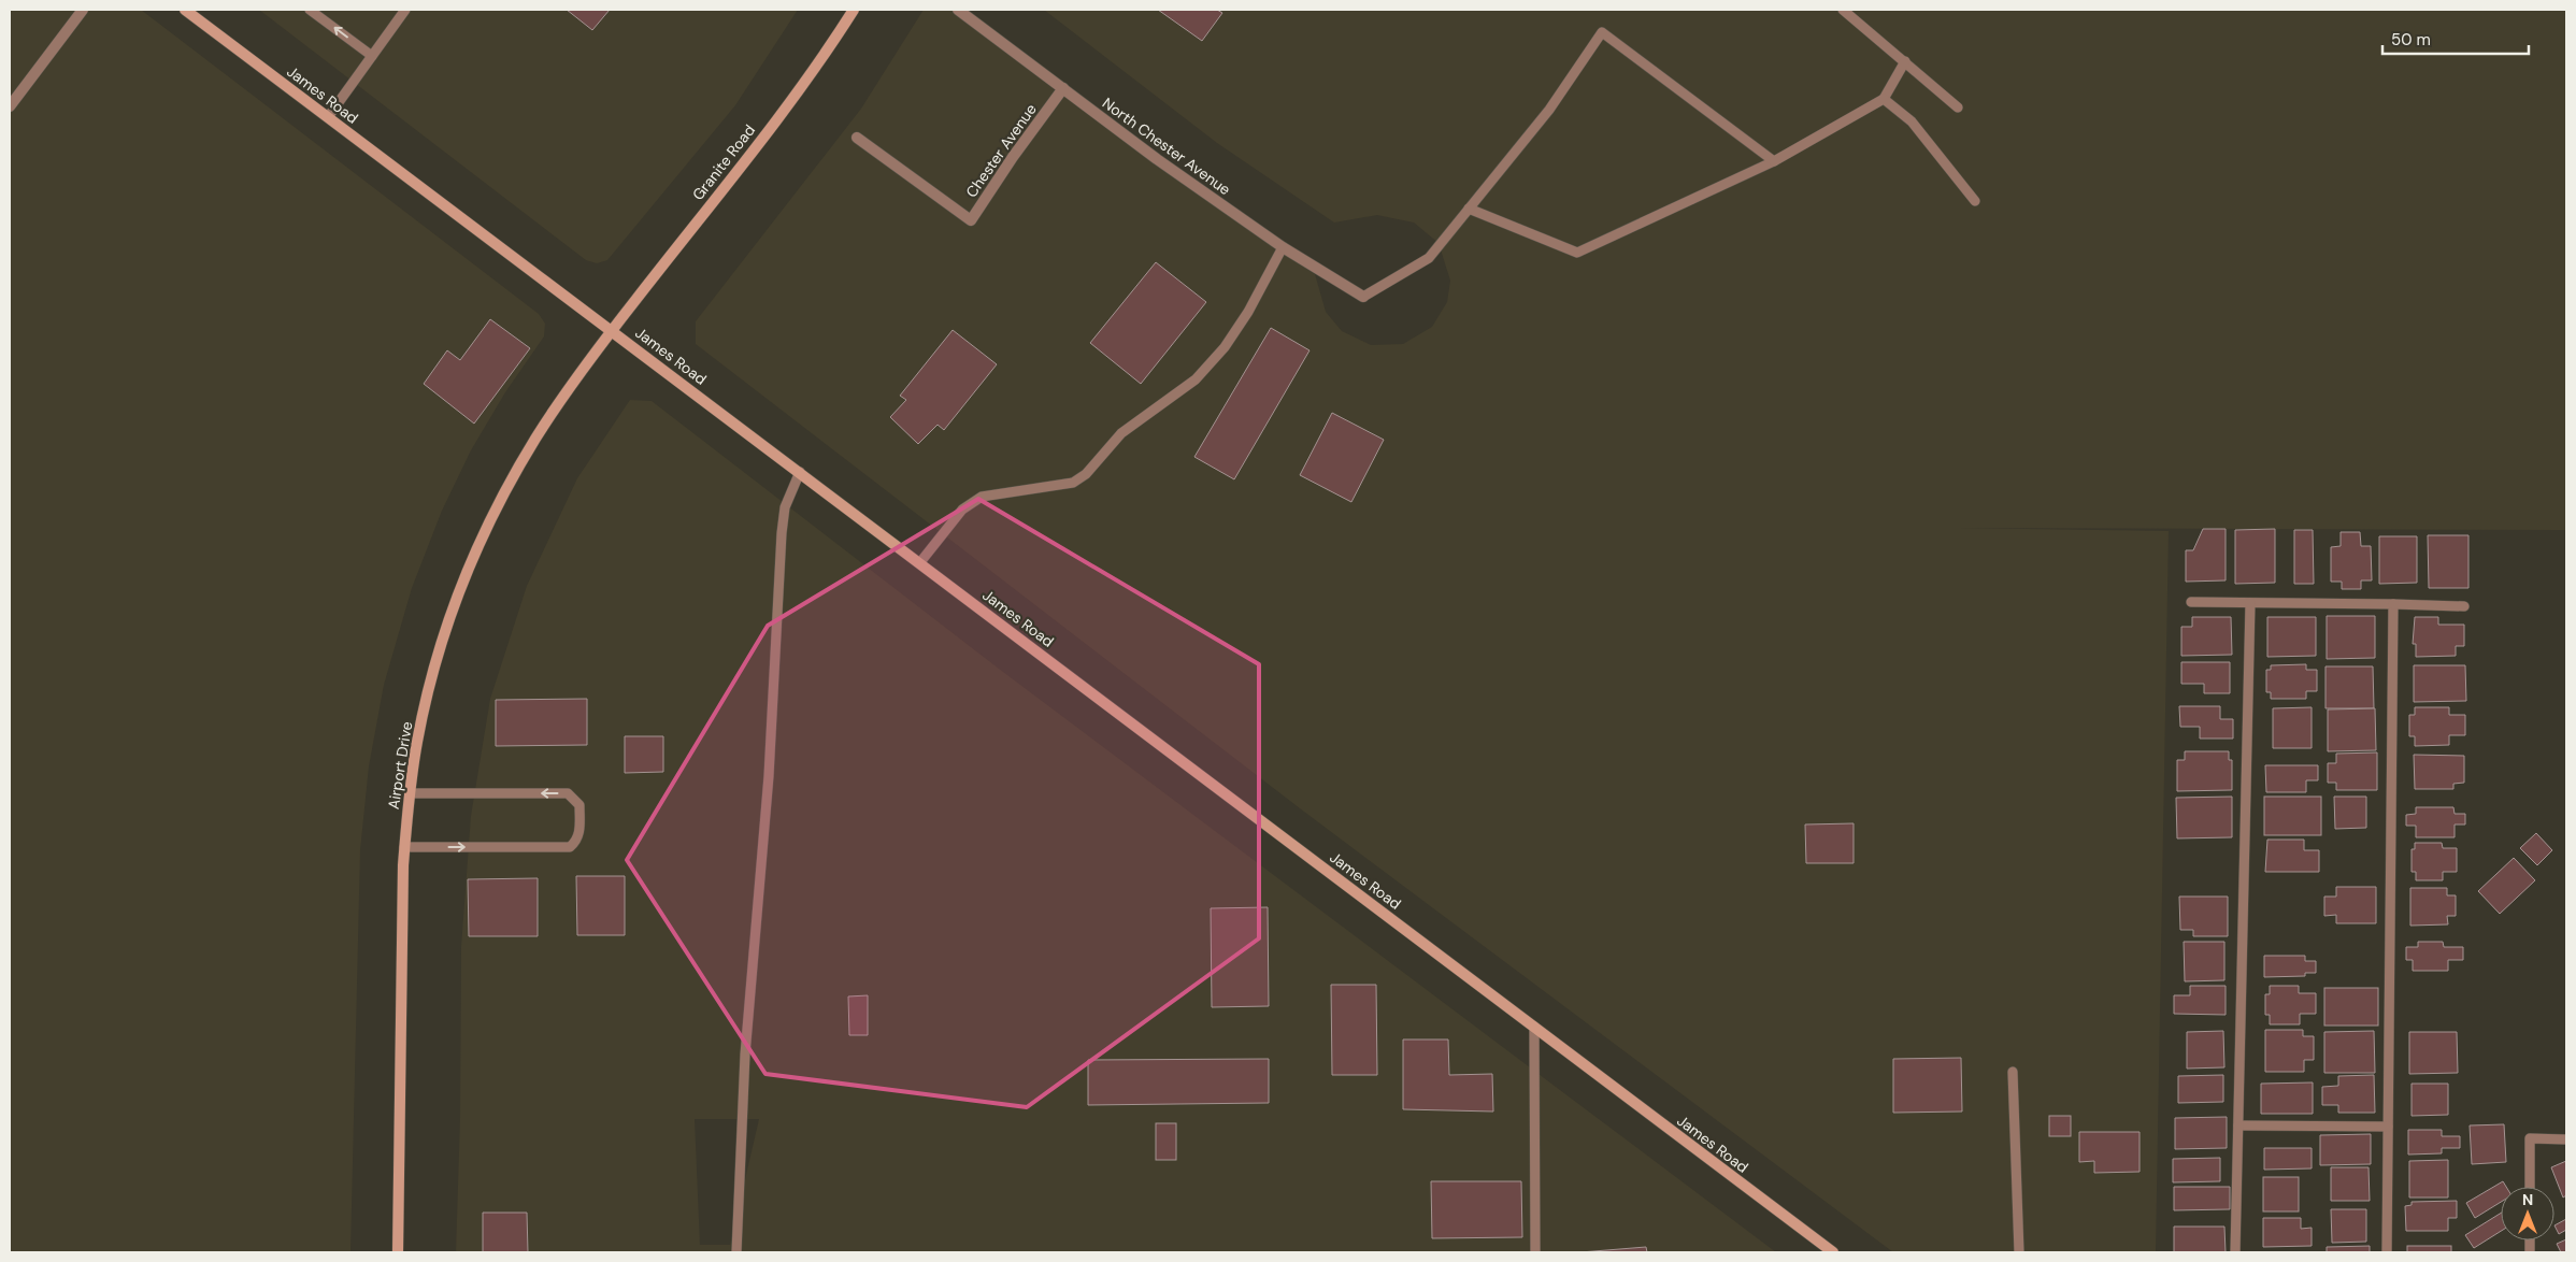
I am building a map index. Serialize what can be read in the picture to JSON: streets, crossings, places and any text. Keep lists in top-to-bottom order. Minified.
{"streets":{"main road":["James Road","Granite Road","Airport Drive"],"street":["North Chester Avenue","Chester Avenue"]},"crossings":[["James Road","Granite Road"],["James Road","Airport Drive"],["North Chester Avenue","Chester Avenue"],["Granite Road","Airport Drive"]],"scale_bar":"50 m","north":"top"}
